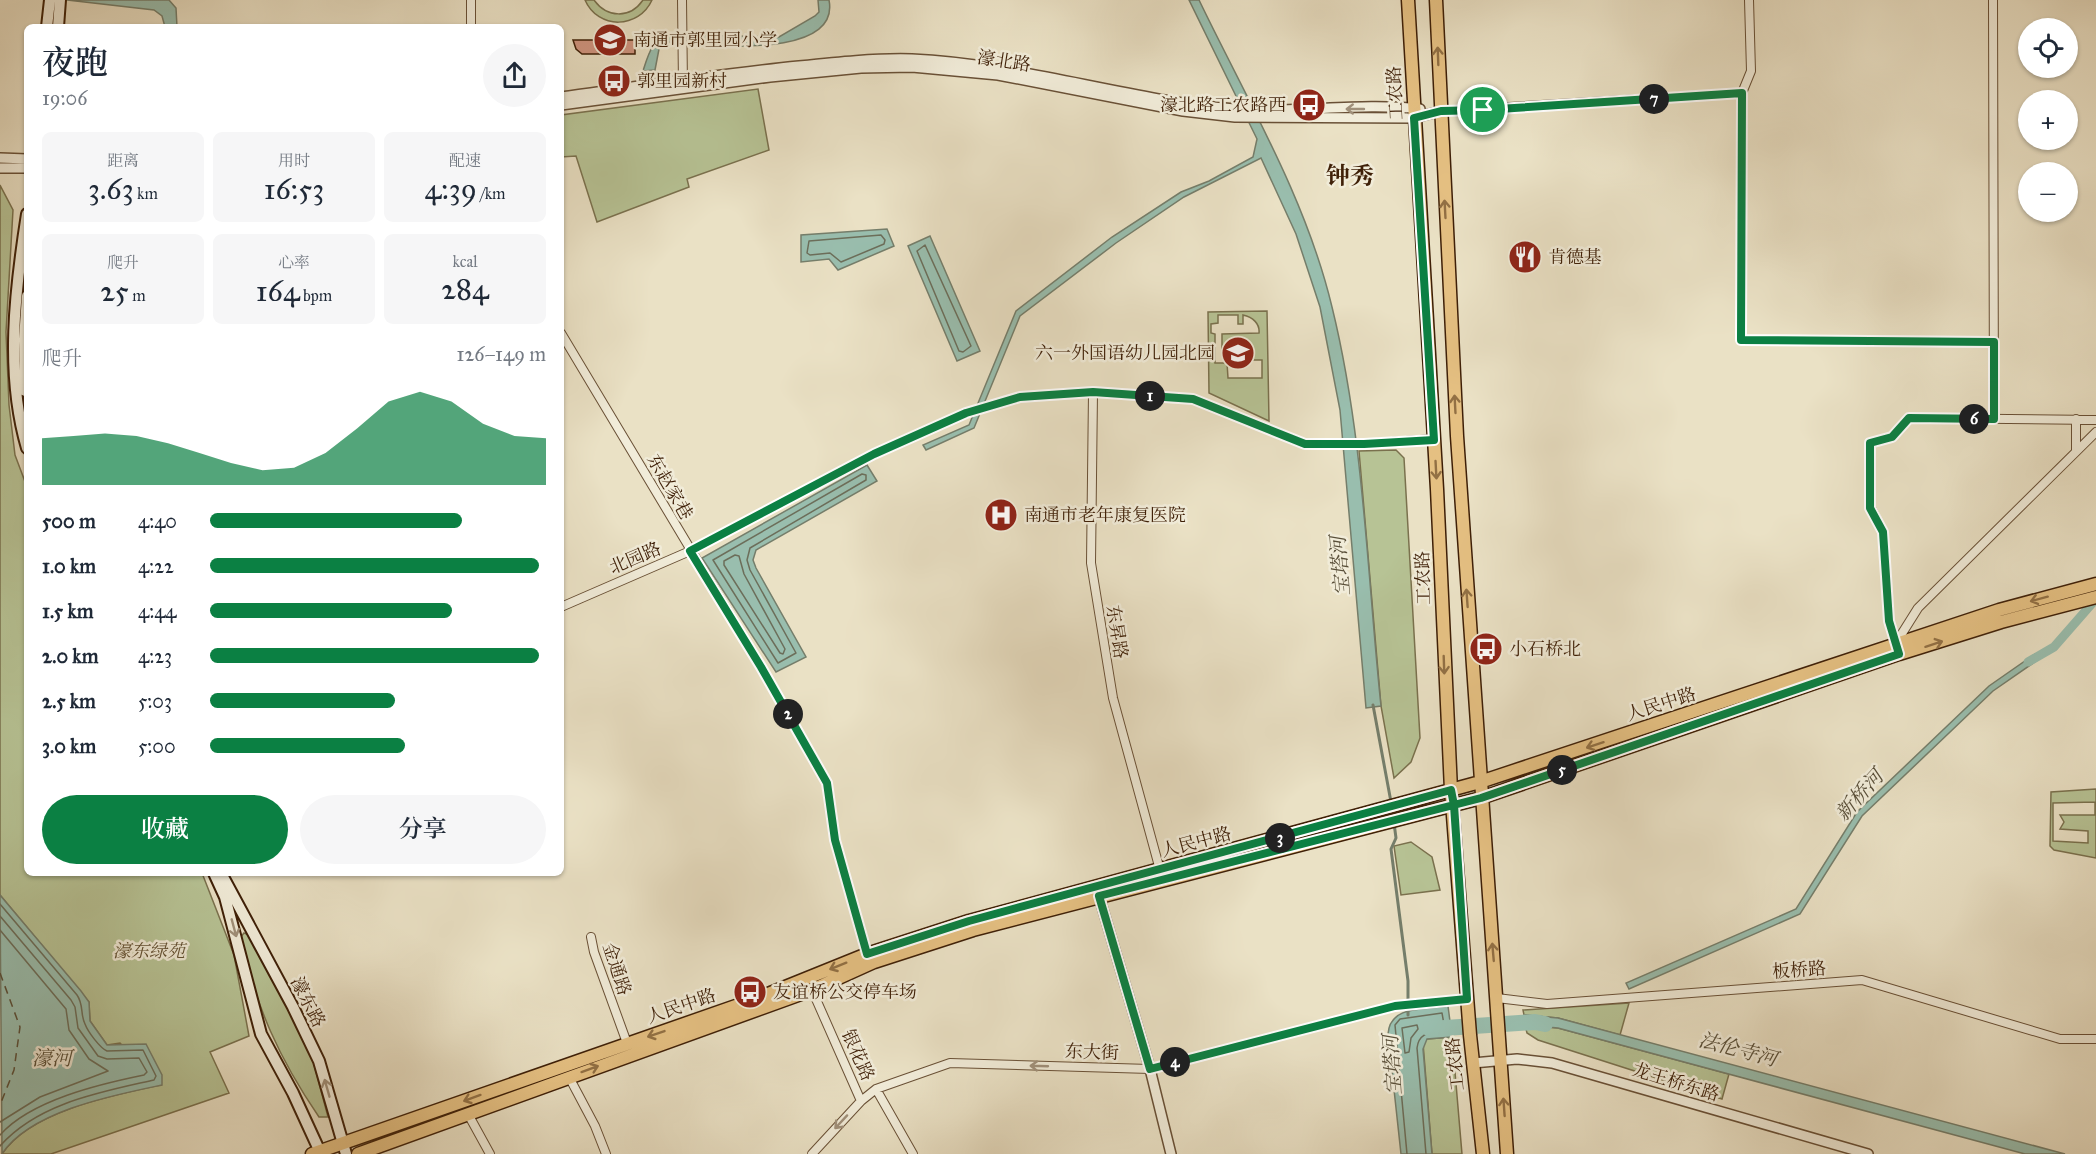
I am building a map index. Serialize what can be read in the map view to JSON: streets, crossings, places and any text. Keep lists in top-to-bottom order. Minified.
{"streets":{"main road":["工农路","人民中路","濠东路"],"street":["濠北路","东赵家巷","北园路","东昇路","金通路","板桥路","东大街","银花路","龙王桥东路"]},"crossings":[["濠北路","工农路"],["工农路","北园路"],["工农路","人民中路"],["工农路","东大街"],["工农路","龙王桥东路"],["东赵家巷","北园路"],["东赵家巷","人民中路"],["北园路","东昇路"],["东昇路","人民中路"],["人民中路","金通路"],["人民中路","濠东路"],["人民中路","银花路"],["东大街","银花路"]],"one_way":["东大街"],"districts":["钟秀"],"water":["宝塔河","新桥河","法伦寺河","濠河"],"parks":["濠东绿苑"],"places":{"school or university":["南通市郭里园小学","六一外国语幼儿园北园"],"bus stop":["郭里园新村","濠北路工农路西","小石桥北","友谊桥公交停车场"],"restaurant":["肯德基"],"hospital":["南通市老年康复医院"]},"page":{"map_buttons":["+","−"],"heading":["夜跑","19:06"],"pins":["7","1","6","2","5","3","4"],"stats":[["距离","3.63 km"],["用时","16:53"],["配速","4:39 /km"],["爬升","25 m"],["心率","164 bpm"],["kcal","284"]],"chart":["爬升","126–149 m"],"list":[{"name":"500 m","note":"4:40"},{"name":"1.0 km","note":"4:22"},{"name":"1.5 km","note":"4:44"},{"name":"2.0 km","note":"4:23"},{"name":"2.5 km","note":"5:03"},{"name":"3.0 km","note":"5:00"}],"buttons":["收藏","分享"]}}
